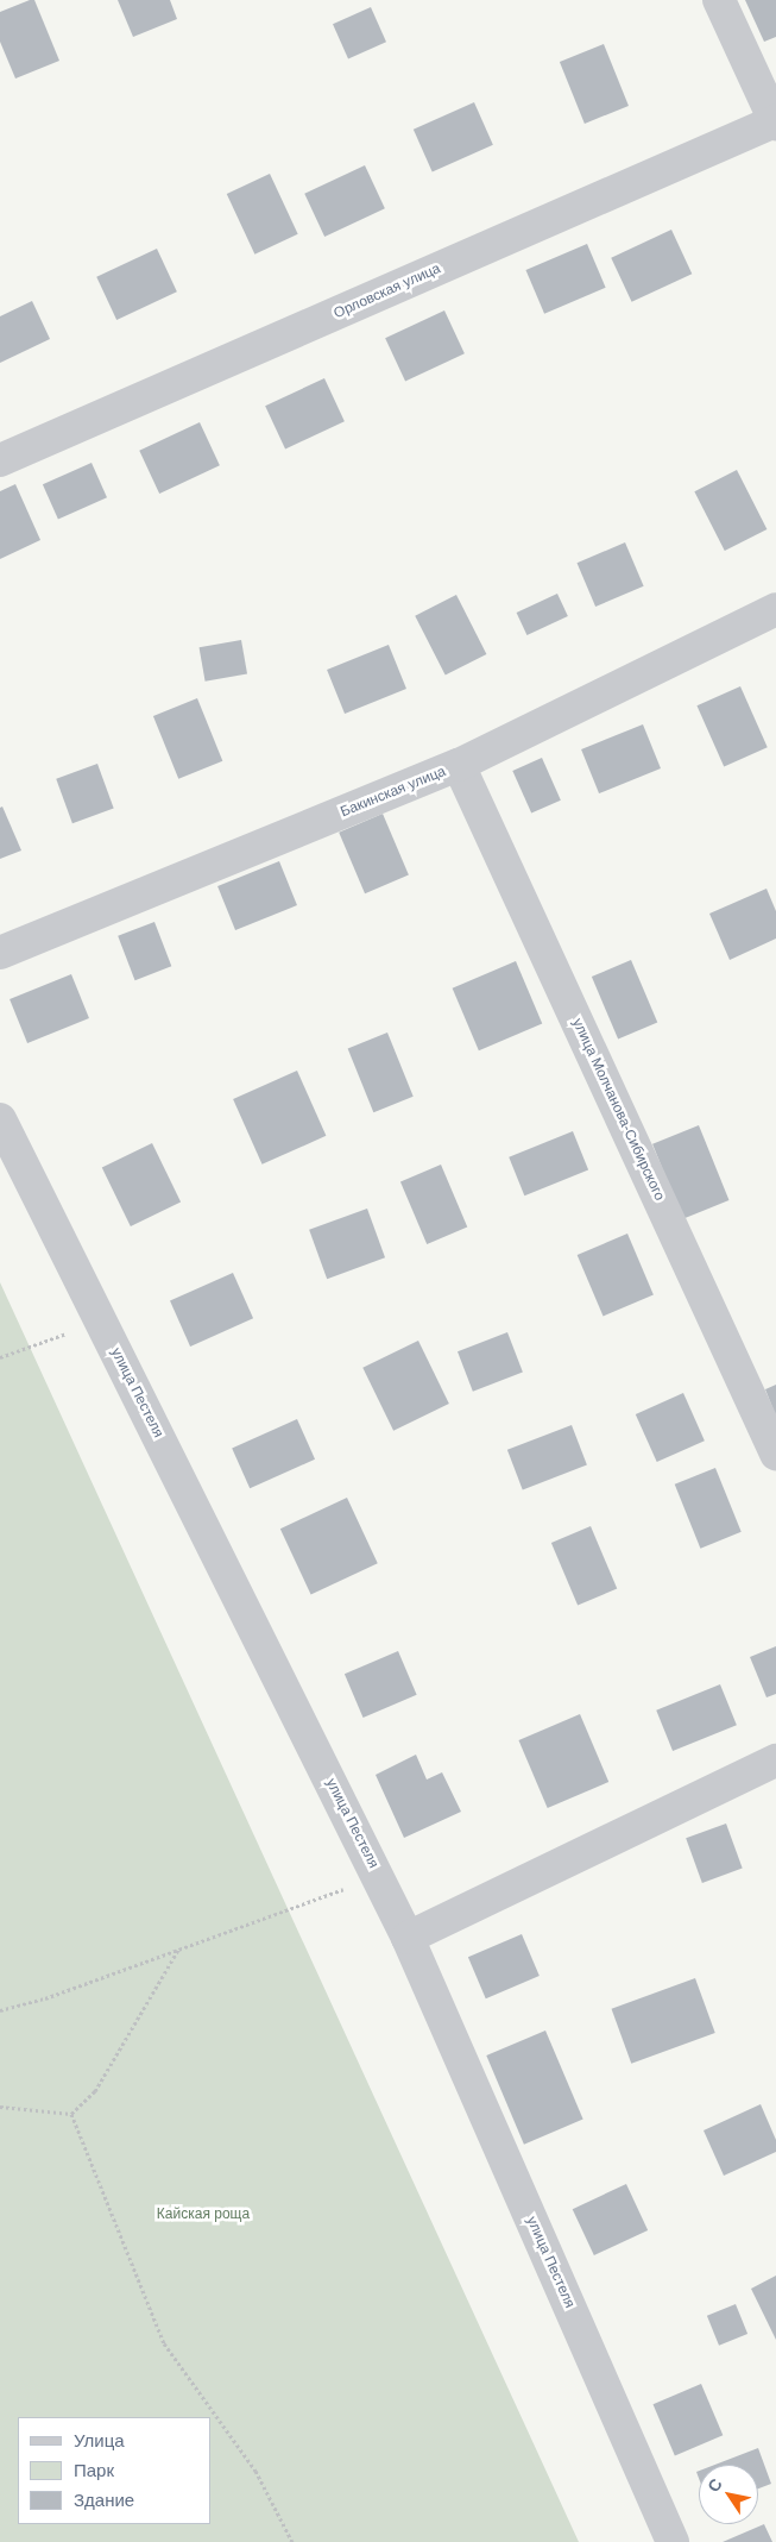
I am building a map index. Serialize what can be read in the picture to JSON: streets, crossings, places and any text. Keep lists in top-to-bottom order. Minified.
{"streets":{"street":["Орловская улица","Бакинская улица","улица Молчанова-Сибирского","улица Пестеля"]},"crossings":[["Бакинская улица","улица Молчанова-Сибирского"]],"parks":["Кайская роща"],"legend":["Улица","Парк","Здание"],"north":"top left"}
